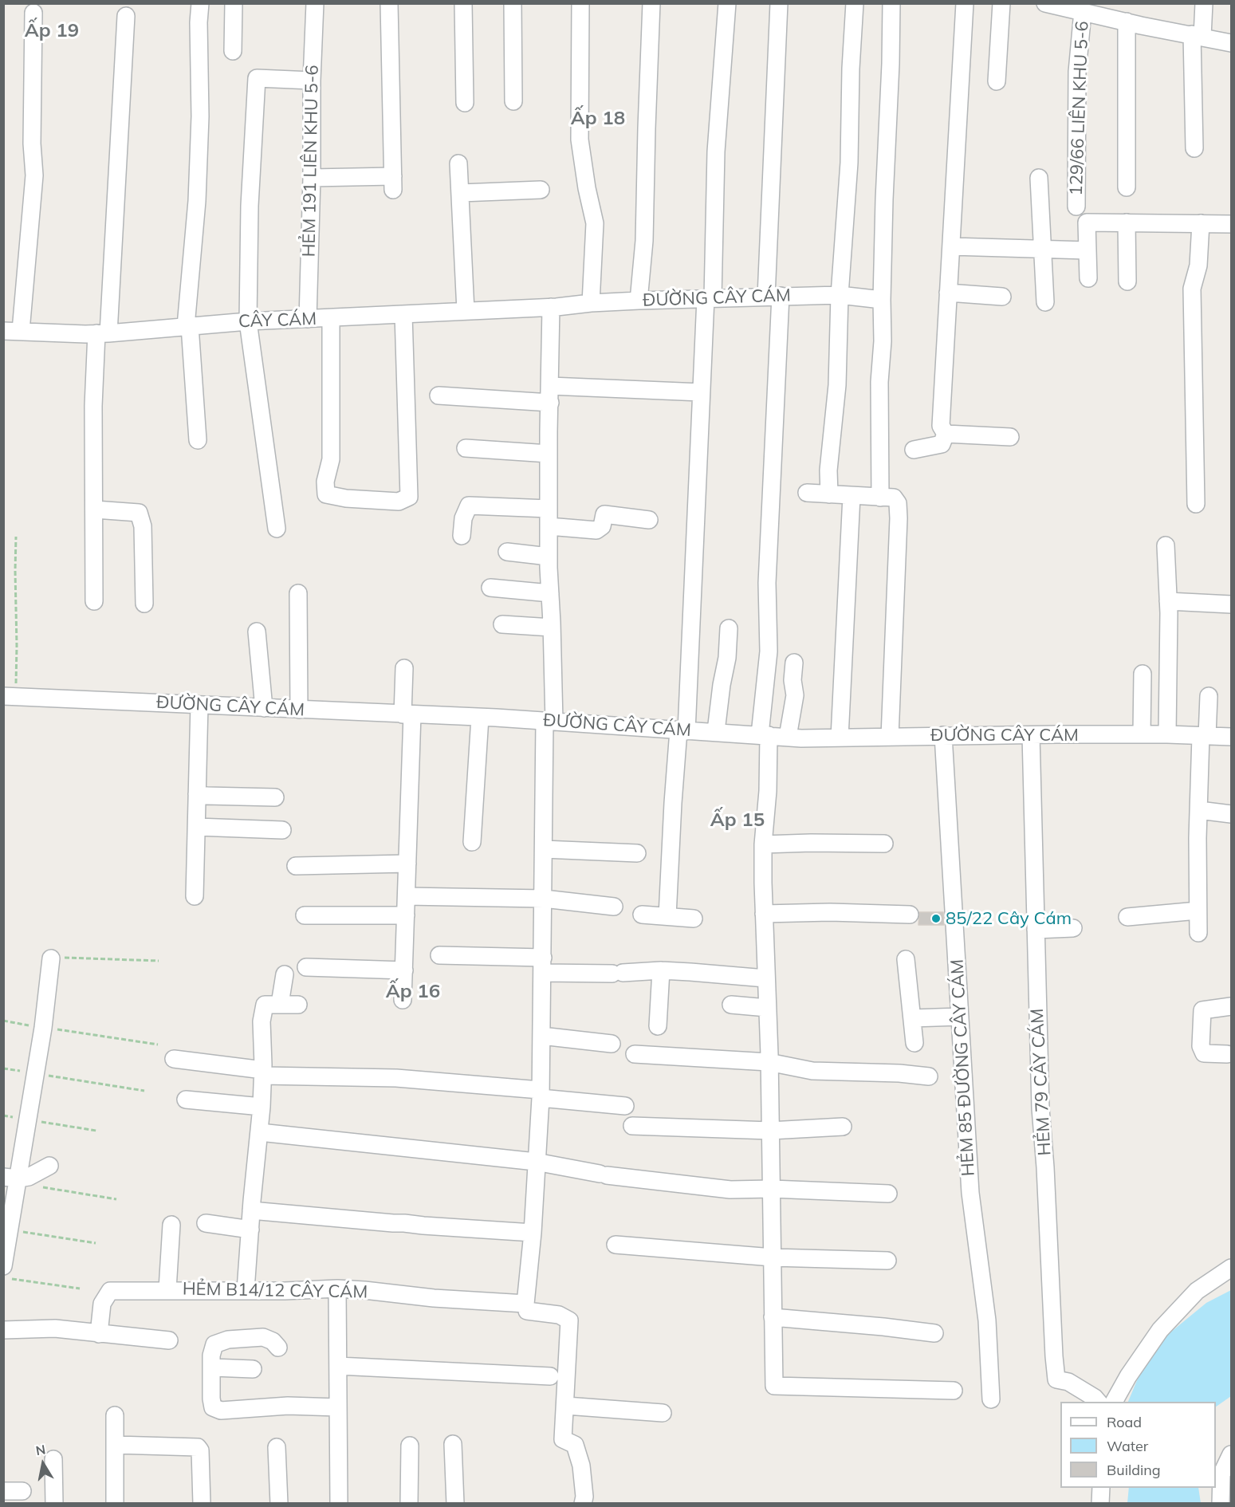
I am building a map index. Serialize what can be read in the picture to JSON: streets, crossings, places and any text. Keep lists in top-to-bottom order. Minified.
{"streets":{"street":["129/66 LIÊN KHU 5-6","HẺM 191 LIÊN KHU 5-6","ĐƯỜNG CÂY CÁM","CÂY CÁM","HẺM 85 ĐƯỜNG CÂY CÁM","HẺM 79 CÂY CÁM","HẺM B14/12 CÂY CÁM"]},"crossings":[["HẺM 191 LIÊN KHU 5-6","CÂY CÁM"],["ĐƯỜNG CÂY CÁM","CÂY CÁM"],["ĐƯỜNG CÂY CÁM","HẺM 85 ĐƯỜNG CÂY CÁM"],["ĐƯỜNG CÂY CÁM","HẺM 79 CÂY CÁM"]],"districts":["Ấp 19","Ấp 18","Ấp 15","Ấp 16"],"places":["85/22 Cây Cám"],"legend":["Road","Water","Building"],"north":"top"}
